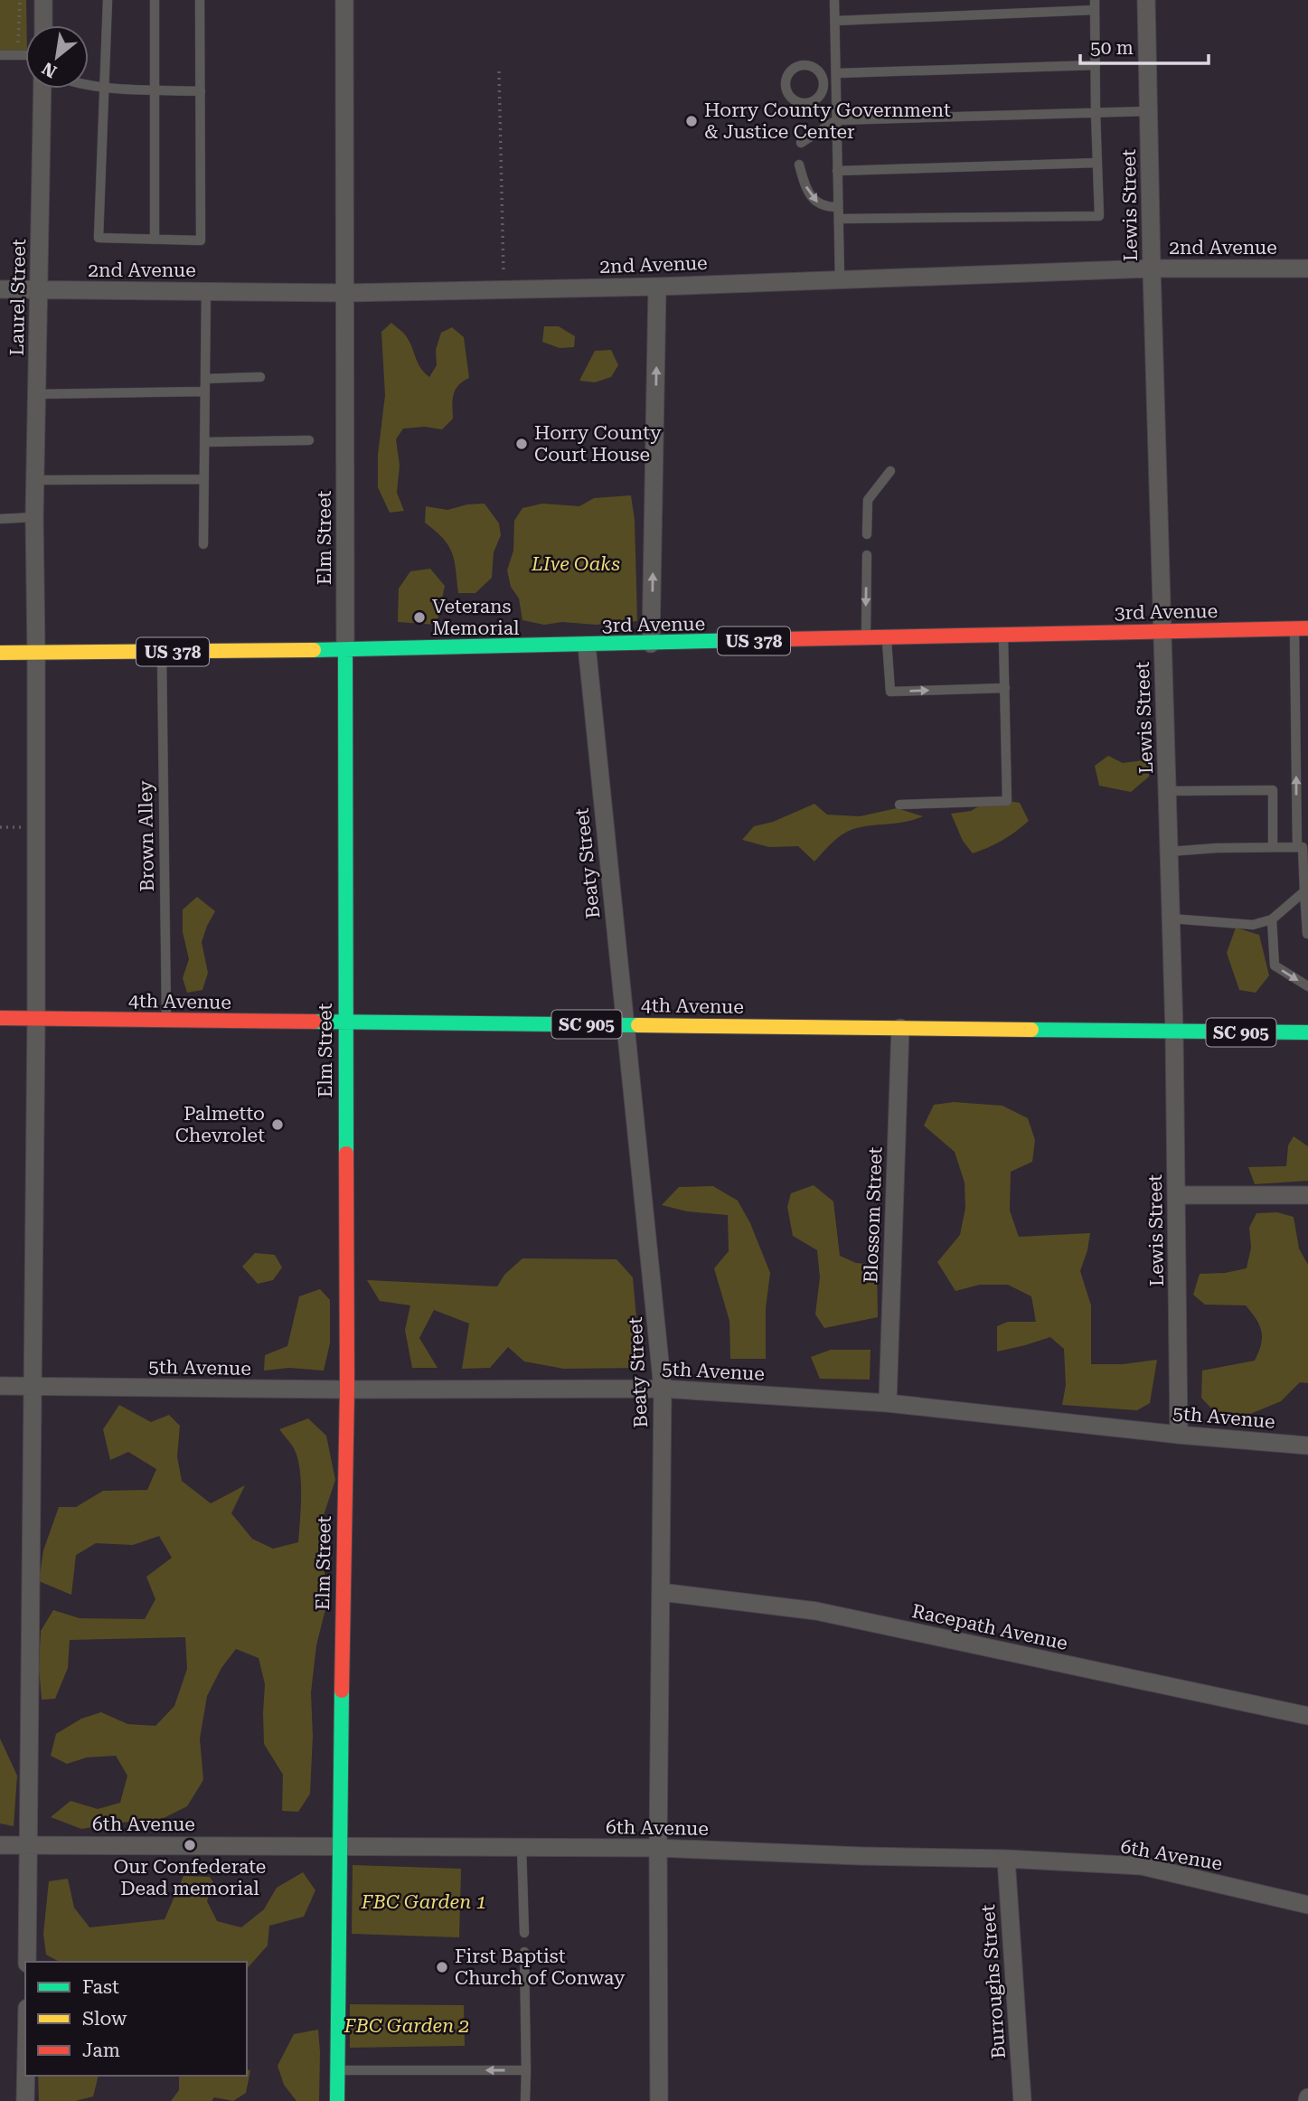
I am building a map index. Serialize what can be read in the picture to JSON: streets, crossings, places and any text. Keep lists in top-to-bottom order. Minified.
{"streets":{"main road":["Elm Street","3rd Avenue","US 378","4th Avenue","SC 905"],"street":["Lewis Street","2nd Avenue","Laurel Street","Beaty Street","Blossom Street","5th Avenue","Racepath Avenue","6th Avenue","Burroughs Street"],"lane":["Brown Alley"]},"crossings":[["Lewis Street","2nd Avenue"],["Lewis Street","3rd Avenue"],["Lewis Street","4th Avenue"],["Lewis Street","5th Avenue"],["2nd Avenue","Laurel Street"],["2nd Avenue","Elm Street"],["Laurel Street","3rd Avenue"],["Laurel Street","4th Avenue"],["Laurel Street","5th Avenue"],["Laurel Street","6th Avenue"],["Elm Street","3rd Avenue"],["Elm Street","4th Avenue"],["Elm Street","5th Avenue"],["Elm Street","6th Avenue"],["3rd Avenue","Brown Alley"],["3rd Avenue","Beaty Street"],["Brown Alley","4th Avenue"],["Beaty Street","4th Avenue"],["Beaty Street","5th Avenue"],["Beaty Street","Racepath Avenue"],["Beaty Street","6th Avenue"],["4th Avenue","Blossom Street"],["Blossom Street","5th Avenue"],["6th Avenue","Burroughs Street"]],"parks":["LIve Oaks","FBC Garden 1","FBC Garden 2"],"places":["Horry County Government & Justice Center","Horry County Court House","Veterans Memorial","Palmetto Chevrolet","Our Confederate Dead memorial","First Baptist Church of Conway"],"legend":["Fast","Slow","Jam"],"scale_bar":"50 m","north":"bottom left"}
